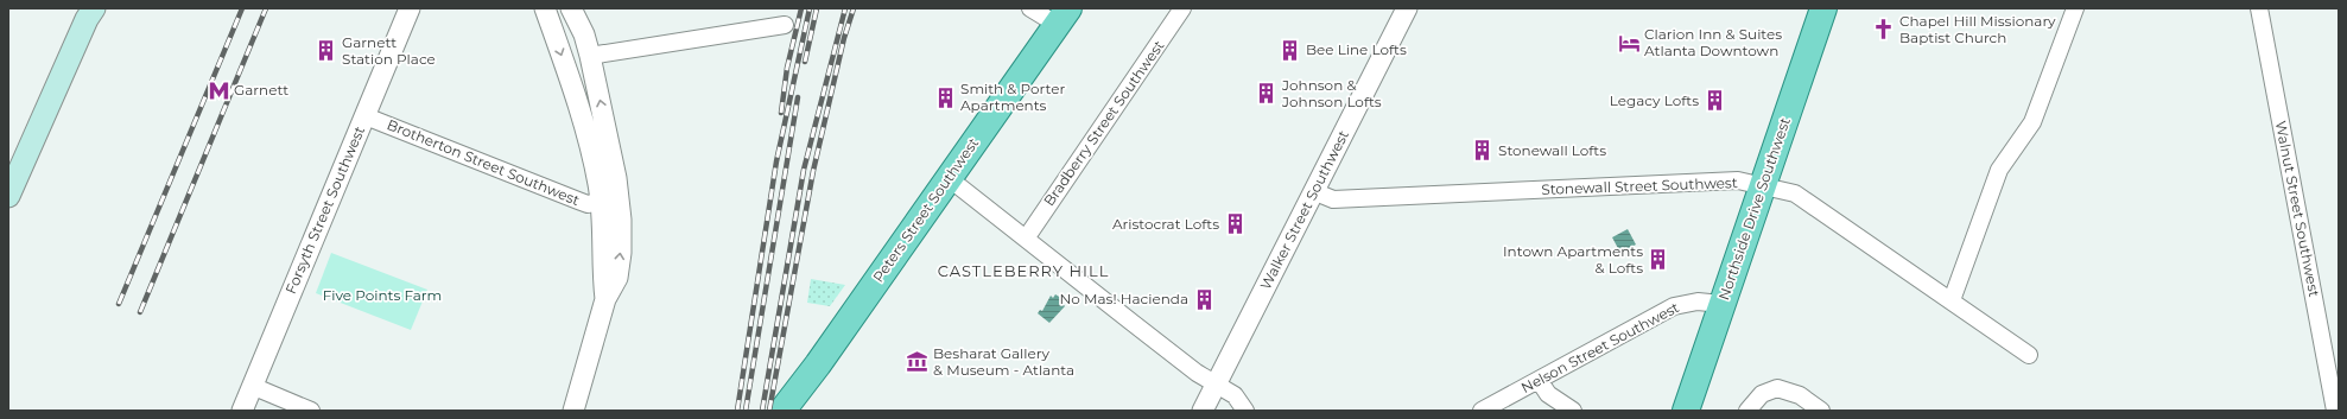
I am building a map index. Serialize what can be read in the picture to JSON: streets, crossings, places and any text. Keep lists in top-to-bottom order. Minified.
{"streets":{"main road":["Northside Drive Southwest","Peters Street Southwest"],"street":["Bradberry Street Southwest","Brotherton Street Southwest","Stonewall Street Southwest","Walnut Street Southwest","Forsyth Street Southwest","Walker Street Southwest","Nelson Street Southwest"]},"crossings":[["Brotherton Street Southwest","Forsyth Street Southwest"],["Stonewall Street Southwest","Northside Drive Southwest"],["Stonewall Street Southwest","Walker Street Southwest"],["Northside Drive Southwest","Nelson Street Southwest"]],"districts":["CASTLEBERRY HILL"],"parks":["Five Points Farm"],"places":{"church":["Chapel Hill Missionary Baptist Church"],"hotel":["Clarion Inn & Suites Atlanta Downtown"],"building":["Bee Line Lofts","Garnett Station Place","Johnson & Johnson Lofts","Smith & Porter Apartments","Legacy Lofts","Stonewall Lofts","Aristocrat Lofts","Intown Apartments & Lofts","No Mas! Hacienda"],"metro station":["Garnett"],"museum":["Besharat Gallery & Museum - Atlanta"]}}
